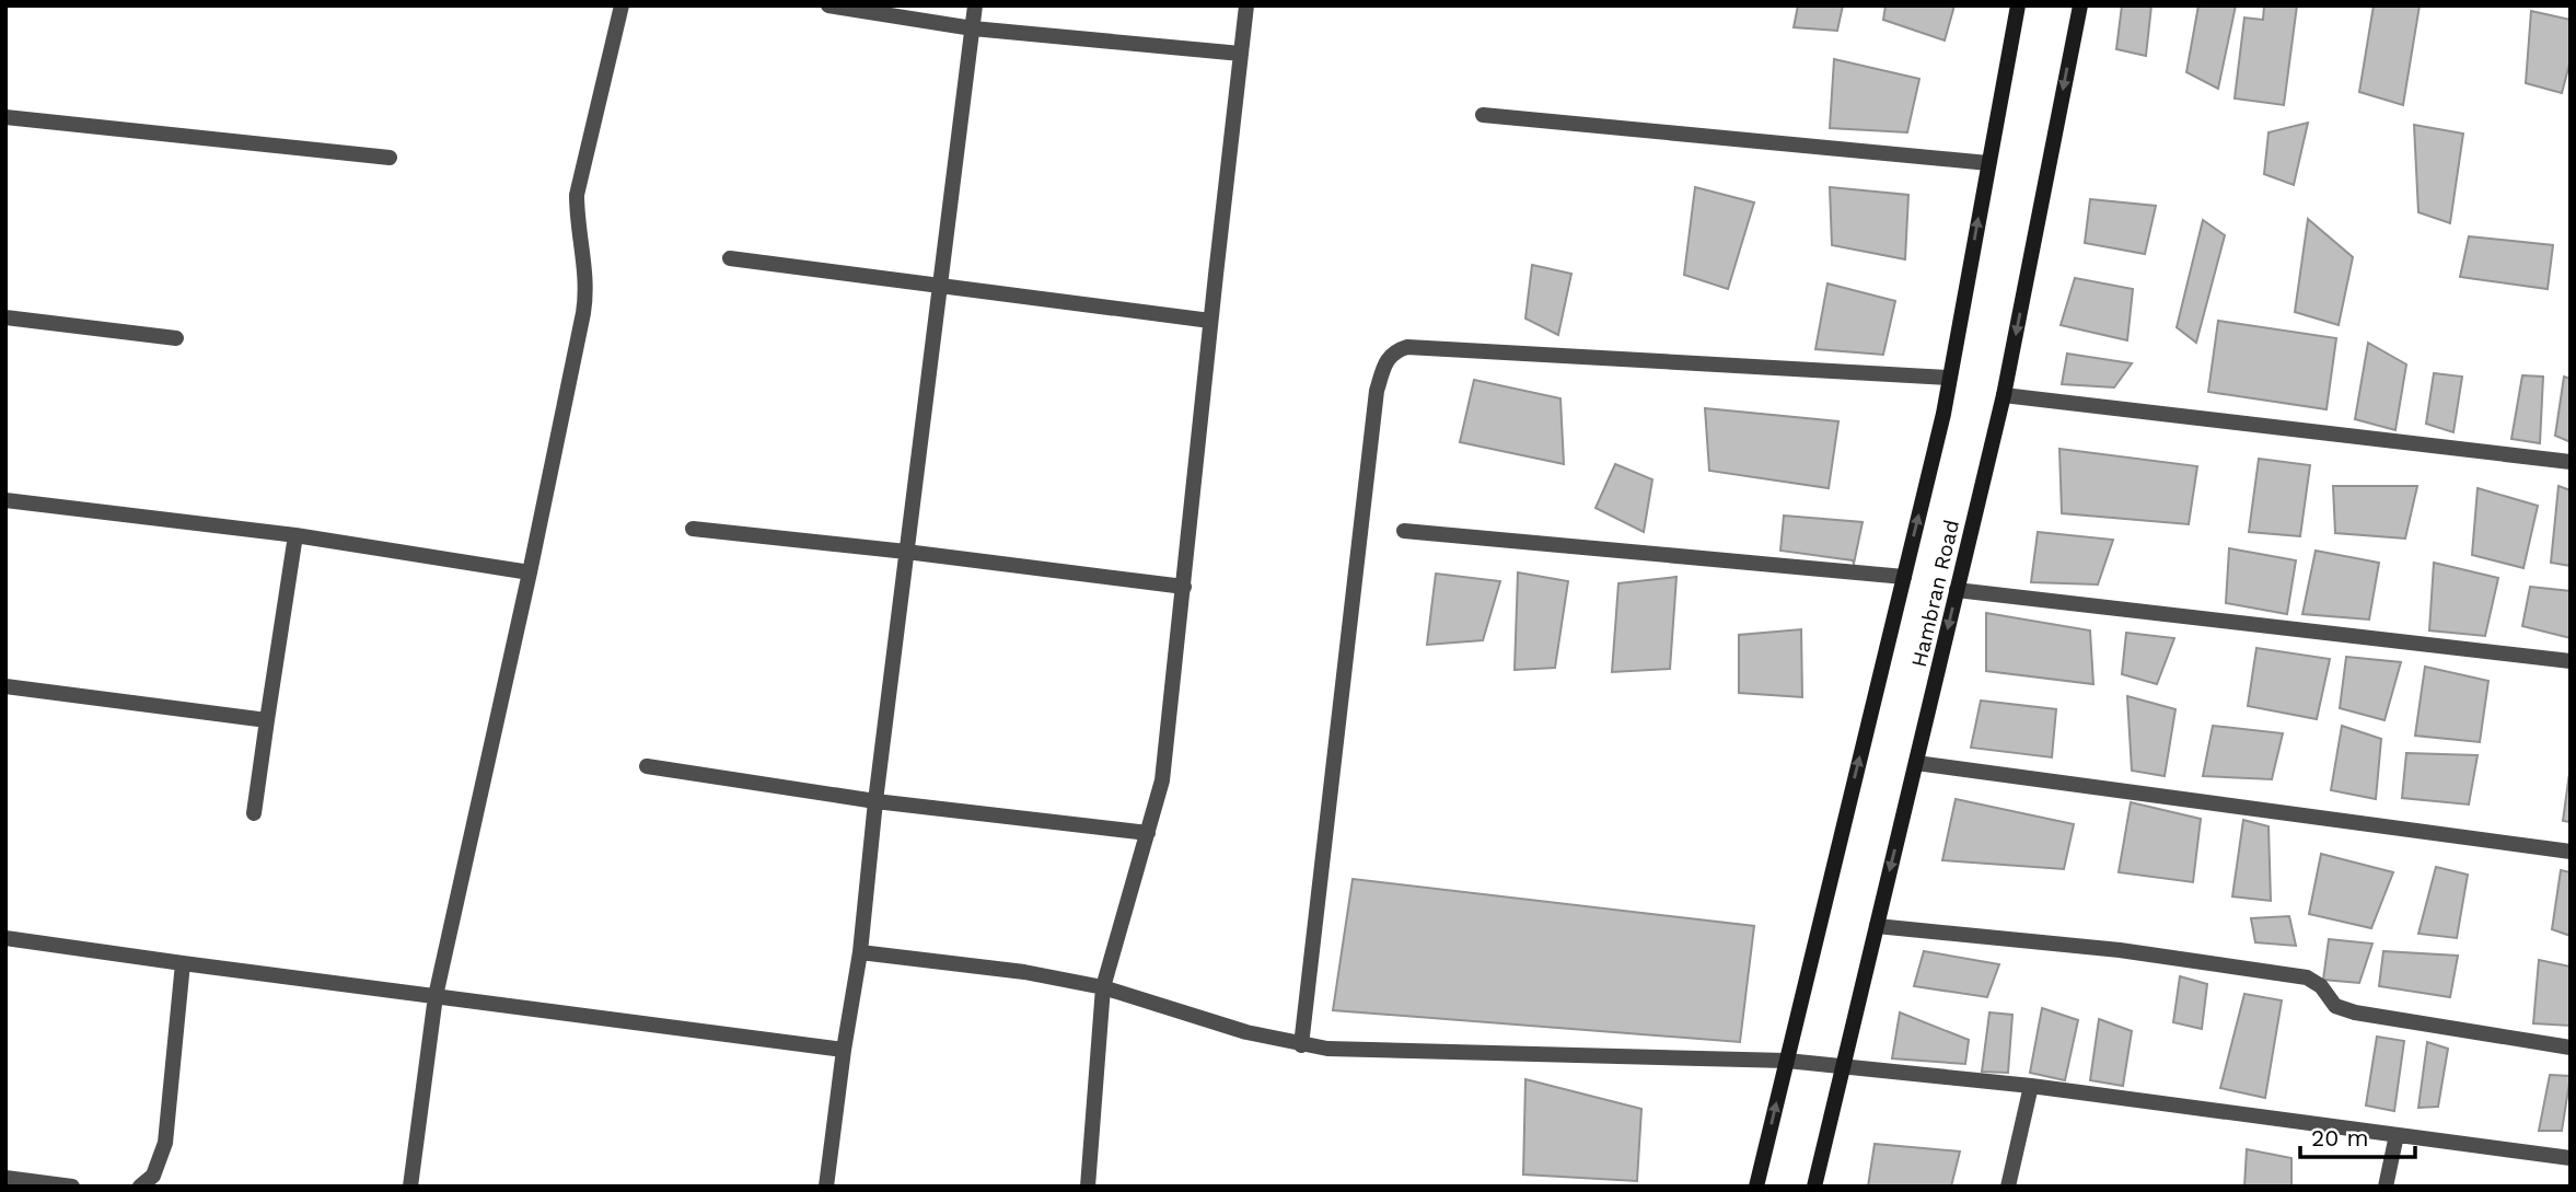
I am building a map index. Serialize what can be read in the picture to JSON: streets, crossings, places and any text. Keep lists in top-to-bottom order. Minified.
{"streets":{"main road":["Hambran Road"]},"scale_bar":"20 m"}
